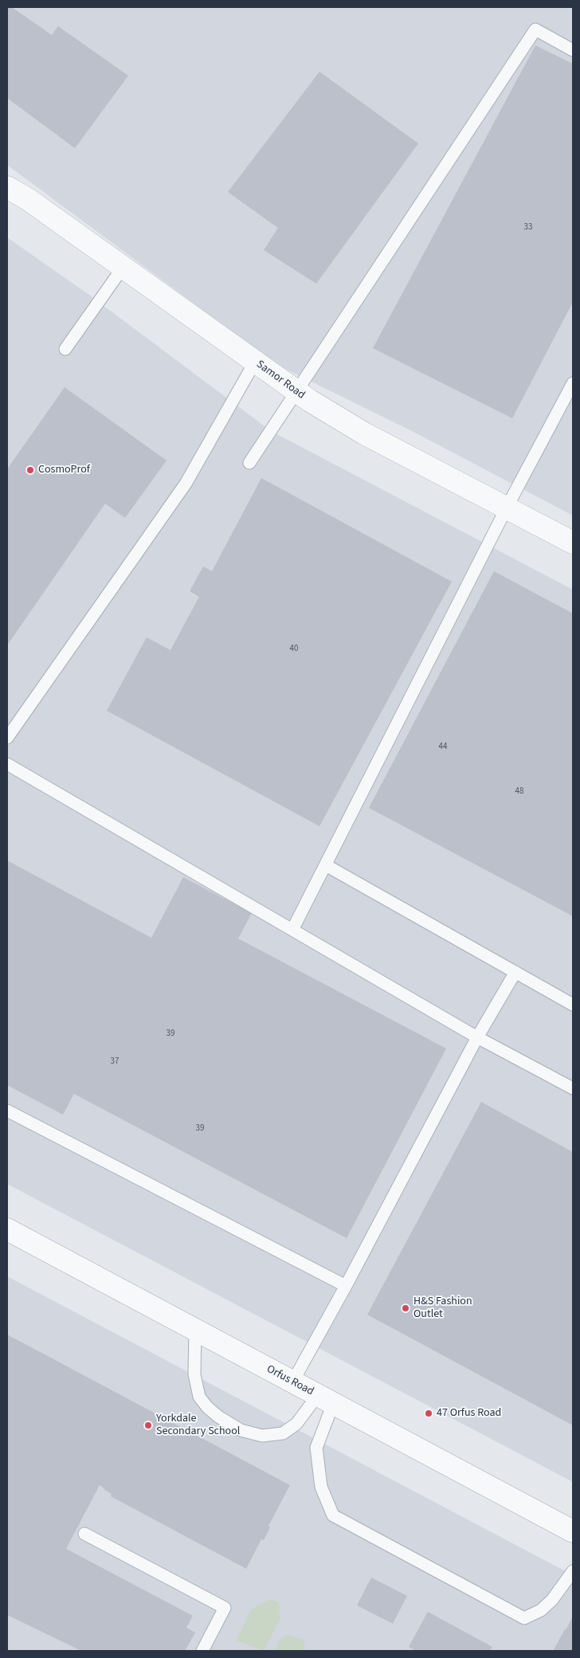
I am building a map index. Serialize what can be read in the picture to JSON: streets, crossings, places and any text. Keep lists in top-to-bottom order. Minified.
{"streets":{"street":["Samor Road","Orfus Road"]},"places":["CosmoProf","H&S Fashion Outlet","47 Orfus Road","Yorkdale Secondary School"],"house_numbers":["33","40","44","48","39","37","39"]}
